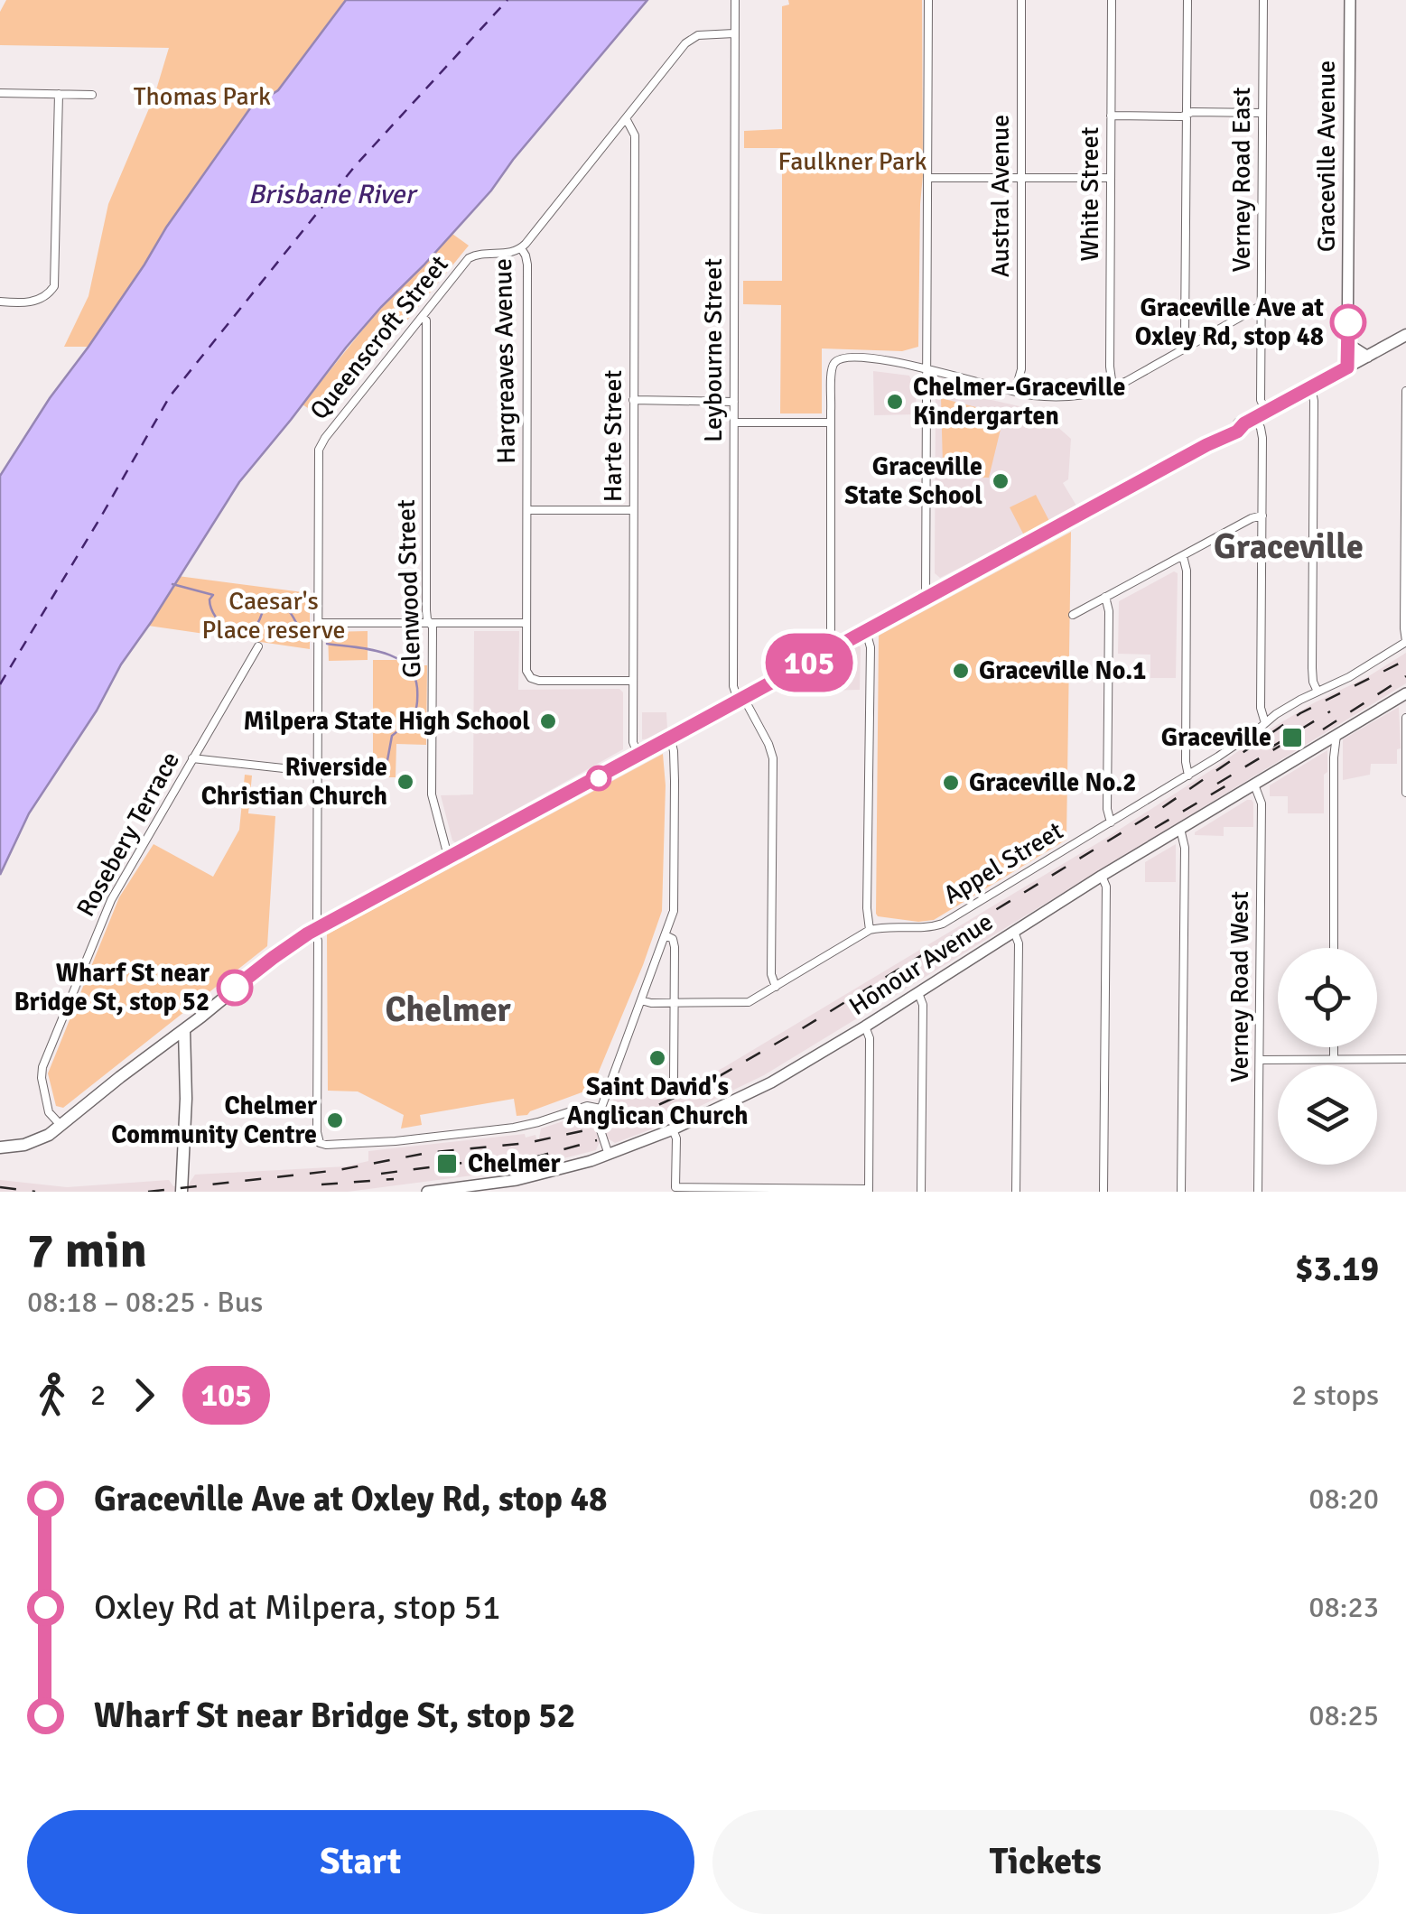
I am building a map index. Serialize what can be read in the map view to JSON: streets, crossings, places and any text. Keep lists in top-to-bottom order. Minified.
{"streets":{"main road":["Graceville Avenue","Honour Avenue"],"street":["Verney Road East","White Street","Austral Avenue","Queenscroft Street","Leybourne Street","Hargreaves Avenue","Harte Street","Glenwood Street","Rosebery Terrace","Appel Street","Verney Road West"]},"crossings":[["Verney Road East","Appel Street"],["Queenscroft Street","Hargreaves Avenue"],["Queenscroft Street","Glenwood Street"],["Leybourne Street","Hargreaves Avenue"],["Leybourne Street","Appel Street"],["Hargreaves Avenue","Harte Street"],["Honour Avenue","Verney Road West"]],"districts":["Graceville","Chelmer"],"water":["Brisbane River"],"parks":["Thomas Park","Faulkner Park","Caesar's Place reserve"],"places":{"other":["Graceville Ave at Oxley Rd, stop 48","Chelmer-Graceville Kindergarten","Graceville State School","Graceville No.1","Milpera State High School","Riverside Christian Church","Graceville No.2","Wharf St near Bridge St, stop 52","Saint David's Anglican Church","Chelmer Community Centre"],"transit":["Graceville","Chelmer"]},"lines":["bus line 105"],"page":{"on_map":"105","heading":["7 min","08:18 – 08:25 · Bus","$3.19"],"legs":["2","105","2 stops"],"list":[{"name":"Graceville Ave at Oxley Rd, stop 48","value":"08:20"},{"name":"Oxley Rd at Milpera, stop 51","value":"08:23"},{"name":"Wharf St near Bridge St, stop 52","value":"08:25"}],"buttons":["Start","Tickets"]}}
